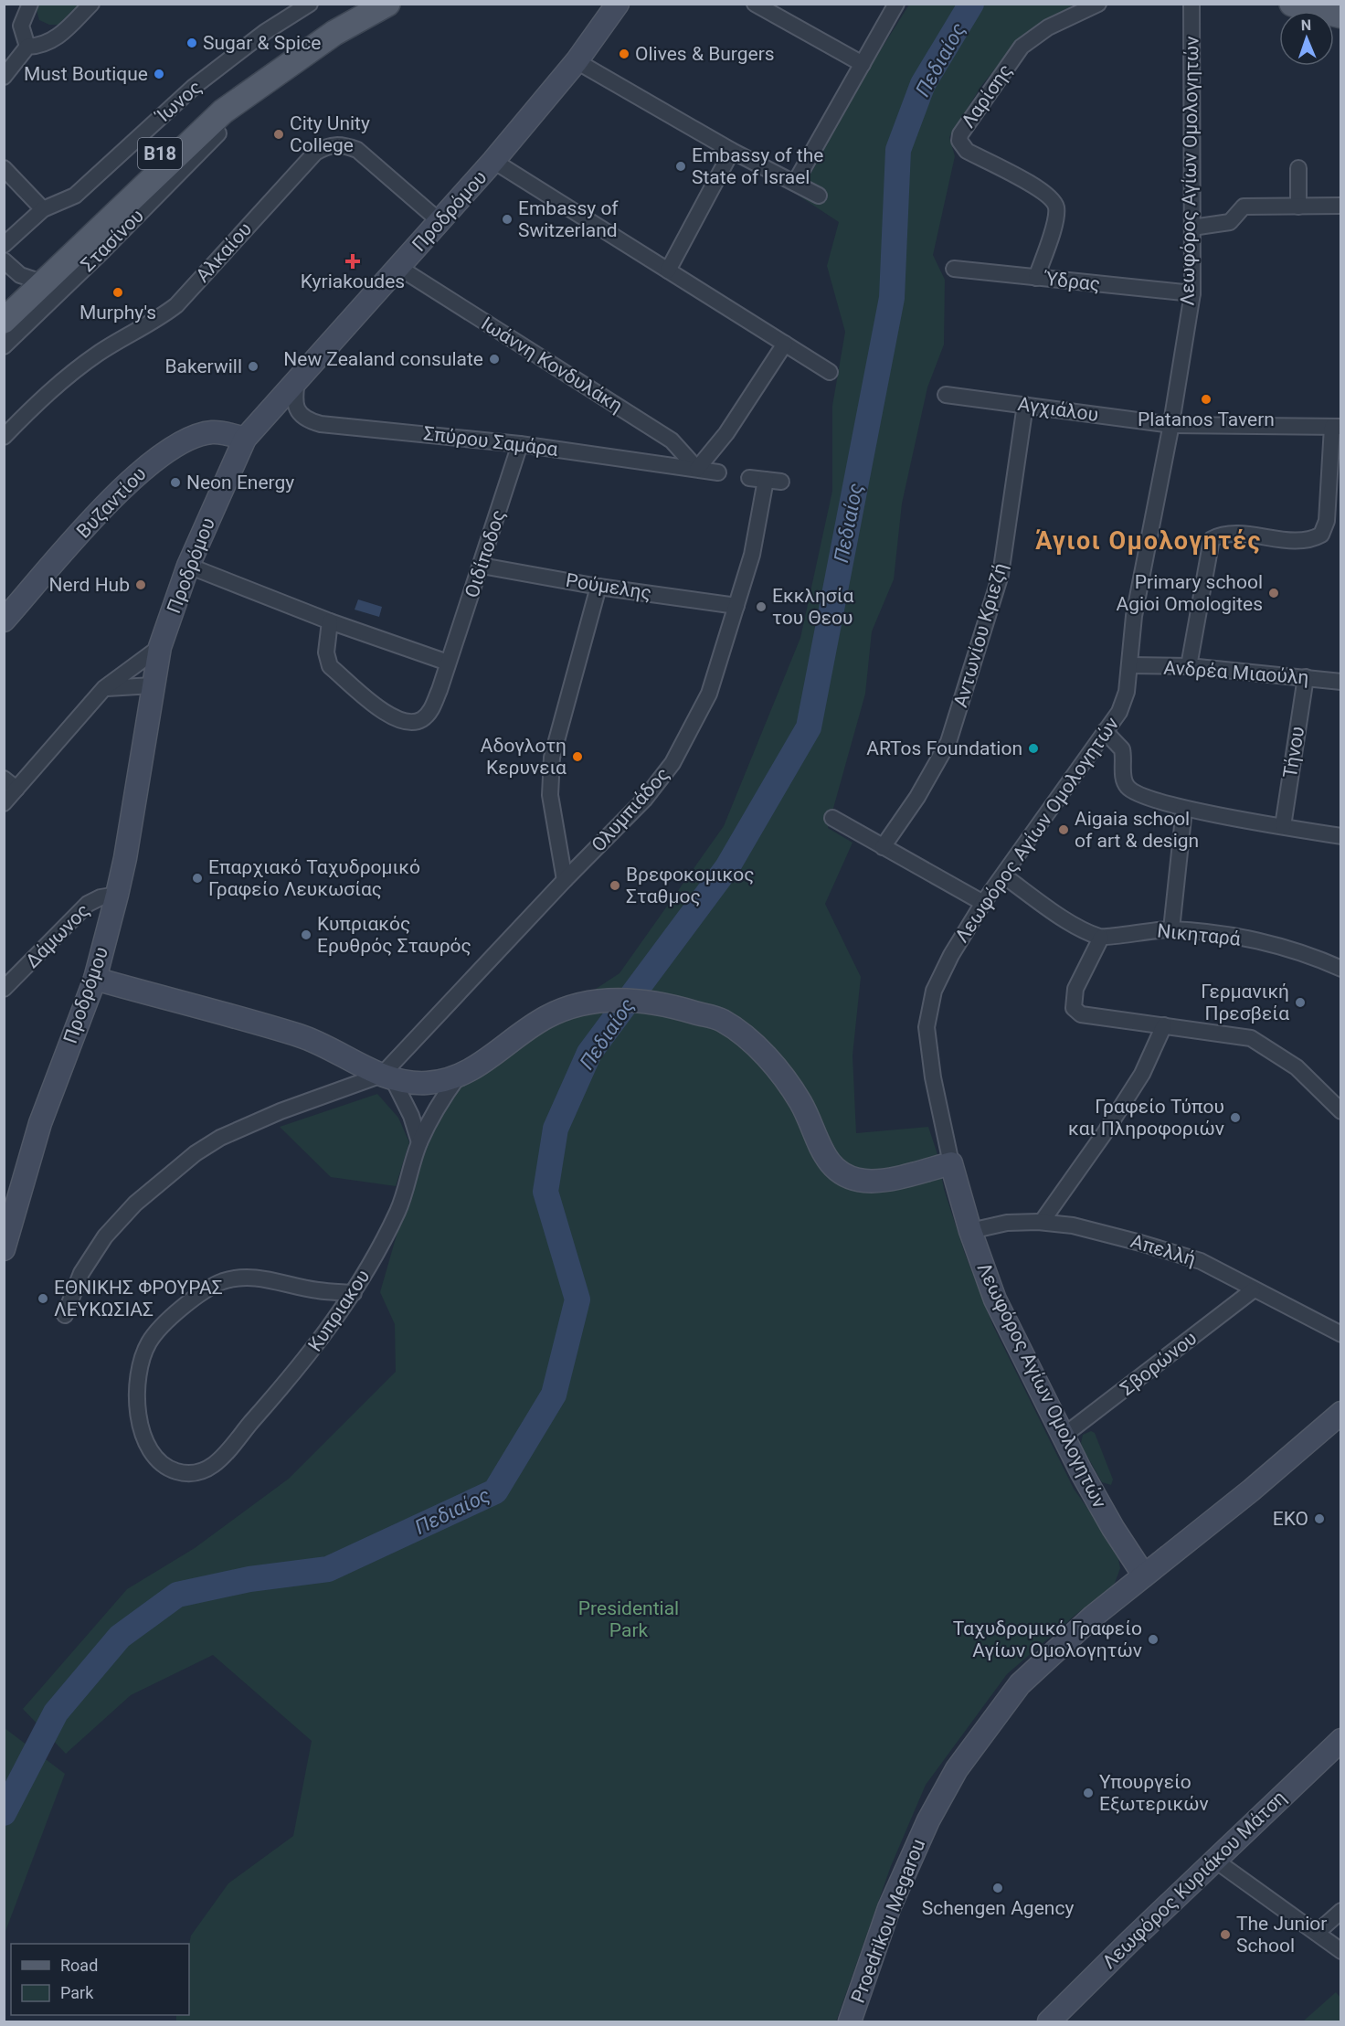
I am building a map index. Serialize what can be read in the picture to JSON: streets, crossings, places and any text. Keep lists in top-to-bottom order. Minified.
{"streets":{"main road":["B18","Λεωφόρος Αγίων Ομολογητών","Προδρόμου","Βυζαντίου","Λεωφόρος Κυριάκου Μάτση","Proedrikou Megarou"],"street":["Λαρίσης","Ίωνος","Στασίνου","Αλκαίου","Ύδρας","Ιωάννη Κονδυλάκη","Αγχιάλου","Σπύρου Σαμάρα","Οιδίποδος","Ρούμελης","Αντωνίου Κριεζή","Ανδρέα Μιαούλη","Τήνου","Ολυμπιάδος","Νικηταρά","Δάμωνος","Απελλή","Κυπριακου","Σβορώνου"]},"crossings":[["Λαρίσης","Ύδρας"],["Λεωφόρος Αγίων Ομολογητών","Ύδρας"],["Λεωφόρος Αγίων Ομολογητών","Αγχιάλου"],["Λεωφόρος Αγίων Ομολογητών","Ανδρέα Μιαούλη"],["Λεωφόρος Αγίων Ομολογητών","Απελλή"],["Λεωφόρος Αγίων Ομολογητών","Σβορώνου"],["Λεωφόρος Αγίων Ομολογητών","Proedrikou Megarou"],["Προδρόμου","Αλκαίου"],["Προδρόμου","Ιωάννη Κονδυλάκη"],["Προδρόμου","Σπύρου Σαμάρα"],["Προδρόμου","Βυζαντίου"],["Προδρόμου","Δάμωνος"],["Ιωάννη Κονδυλάκη","Σπύρου Σαμάρα"],["Αγχιάλου","Αντωνίου Κριεζή"],["Σπύρου Σαμάρα","Οιδίποδος"],["Οιδίποδος","Ρούμελης"],["Ρούμελης","Ολυμπιάδος"],["Ανδρέα Μιαούλη","Τήνου"],["Απελλή","Σβορώνου"]],"districts":["Άγιοι Ομολογητές"],"water":["Πεδιαίος"],"parks":["Presidential Park"],"places":{"other":["Sugar & Spice","Olives & Burgers","Must Boutique","City Unity College","Embassy of the State of Israel","Embassy of Switzerland","Murphy's","New Zealand consulate","Bakerwill","Platanos Tavern","Neon Energy","Nerd Hub","Primary school Agioi Omologites","Εκκλησία του Θεου","ARTos Foundation","Αδογλοτη Κερυνεια","Aigaia school of art & design","Επαρχιακό Ταχυδρομικό Γραφείο Λευκωσίας","Βρεφοκομικος Σταθμος","Κυπριακός Ερυθρός Σταυρός","Γερμανική Πρεσβεία","Γραφείο Τύπου και Πληροφοριών","ΕΘΝΙΚΗΣ ΦΡΟΥΡΑΣ ΛΕΥΚΩΣΙΑΣ","EKO","Ταχυδρομικό Γραφείο Αγίων Ομολογητών","Υπουργείο Εξωτερικών","Schengen Agency","The Junior School"],"health":["Kyriakoudes"]},"legend":["Road","Park"],"north":"top"}
